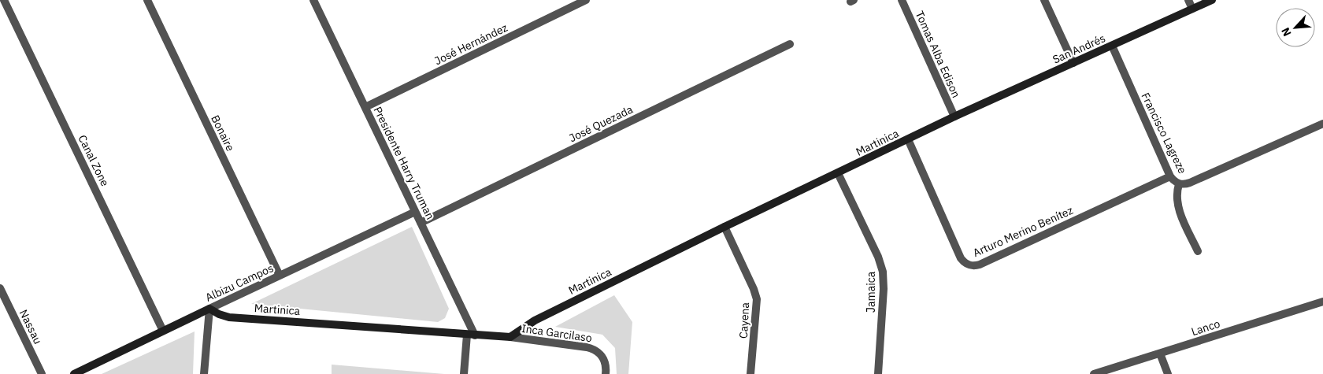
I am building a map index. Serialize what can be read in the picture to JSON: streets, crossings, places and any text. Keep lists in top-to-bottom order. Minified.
{"streets":{"street":["José Hernández","San Andrés","Tomas Alba Edison","José Quezada","Bonaire","Francisco Lagreze","Martinica","Canal Zone","Presidente Harry Truman","Arturo Merino Benítez","Albizu Campos","Jamaica","Cayena","Nassau","Lanco","Inca Garcilaso"]},"crossings":[["José Hernández","Presidente Harry Truman"],["San Andrés","Tomas Alba Edison"],["San Andrés","Francisco Lagreze"],["San Andrés","Martinica"],["Tomas Alba Edison","Martinica"],["José Quezada","Presidente Harry Truman"],["Bonaire","Albizu Campos"],["Francisco Lagreze","Arturo Merino Benítez"],["Martinica","Presidente Harry Truman"],["Martinica","Arturo Merino Benítez"],["Martinica","Albizu Campos"],["Martinica","Jamaica"],["Martinica","Cayena"],["Martinica","Inca Garcilaso"],["Canal Zone","Albizu Campos"],["Presidente Harry Truman","Albizu Campos"]],"north":"bottom left"}
